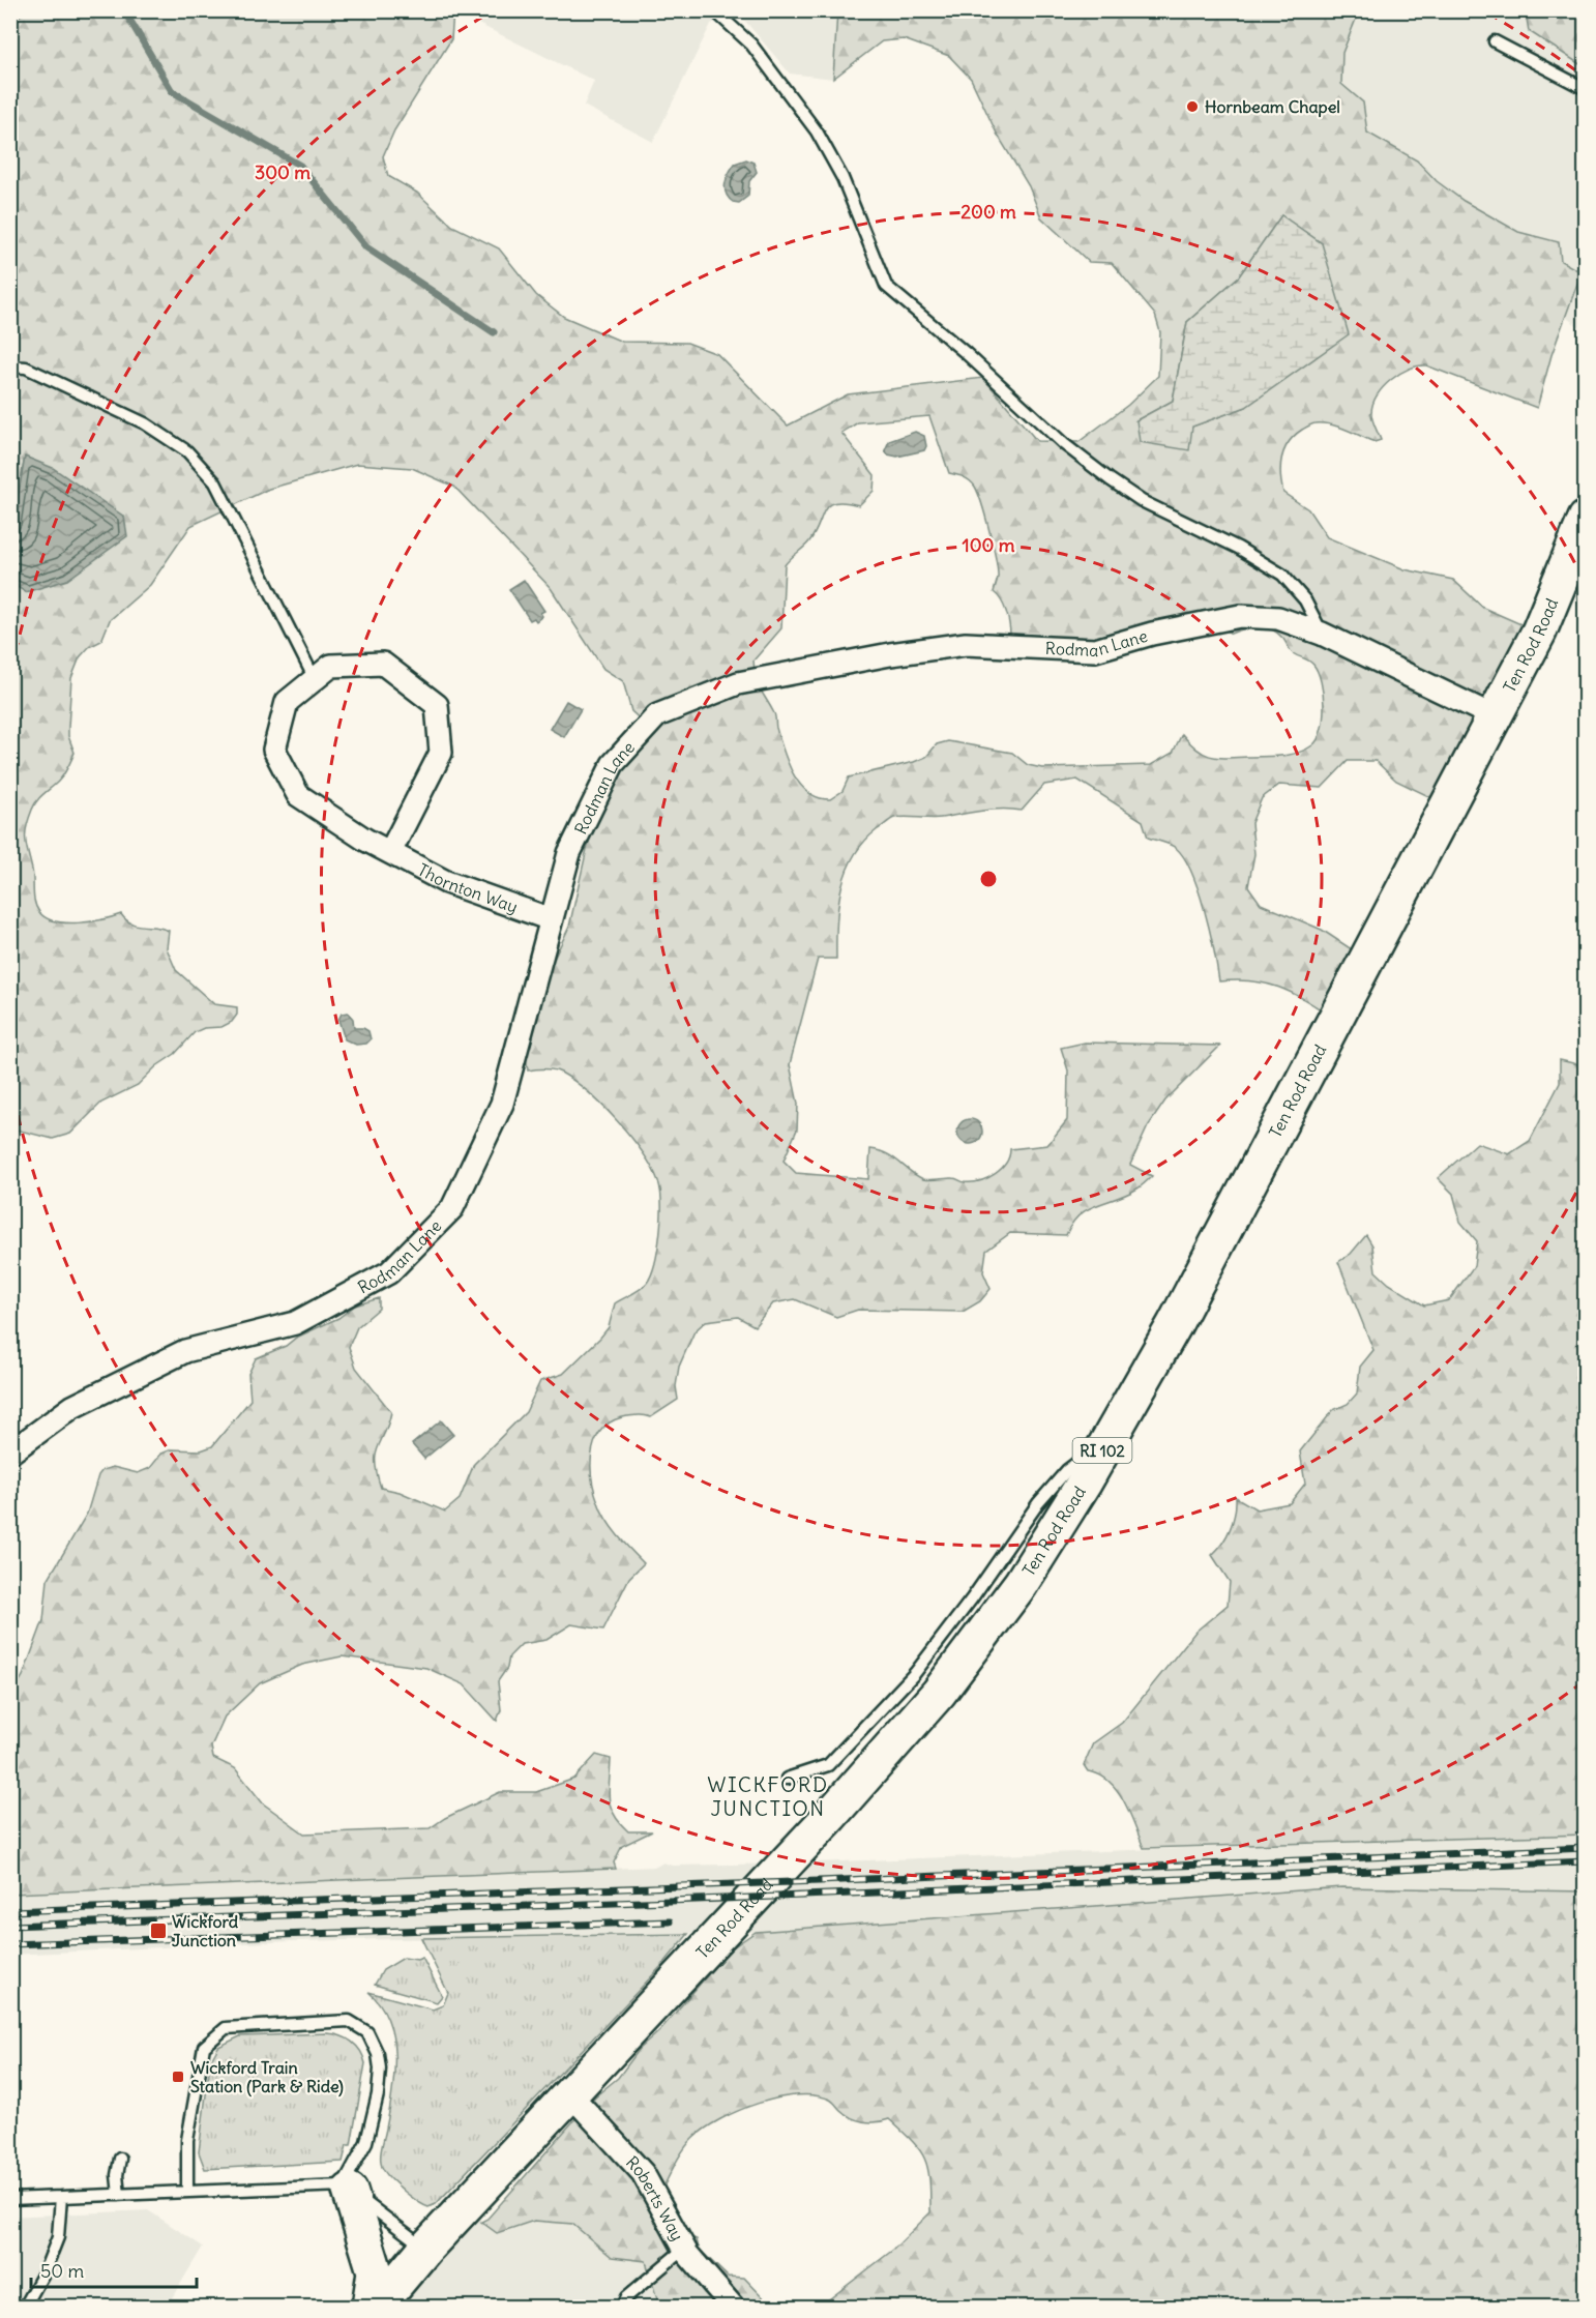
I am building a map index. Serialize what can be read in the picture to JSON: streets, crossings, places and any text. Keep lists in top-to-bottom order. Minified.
{"streets":{"main road":["Ten Rod Road","RI 102"],"street":["Rodman Lane","Thornton Way","Roberts Way"]},"crossings":[["Rodman Lane","Ten Rod Road"],["Rodman Lane","Thornton Way"],["Ten Rod Road","Roberts Way"]],"districts":["WICKFORD JUNCTION"],"places":{"other":["Hornbeam Chapel"],"transit":["Wickford Junction","Wickford Train Station (Park & Ride)"]},"scale_bar":"50 m","rings":["300 m","200 m","100 m"]}
